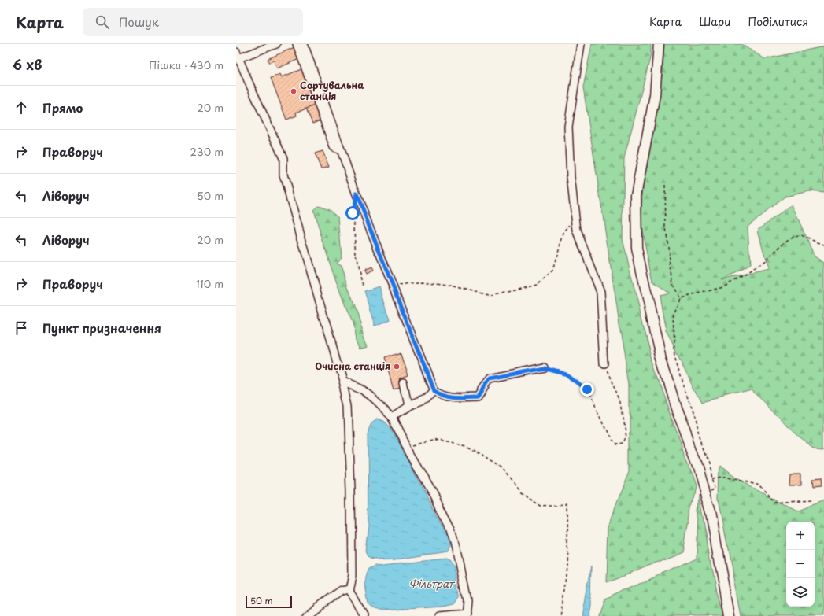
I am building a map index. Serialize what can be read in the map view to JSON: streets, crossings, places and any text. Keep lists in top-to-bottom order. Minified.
{"water":["Фільтрат"],"places":["Сортувальна станція","Очисна станція"],"scale_bar":"50 m","page":{"header":"Карта","search":"Пошук","nav":["Карта","Шари","Поділитися"],"heading":["6 хв","Пішки · 430 m"],"list":[["Прямо","20 m"],["Праворуч","230 m"],["Ліворуч","50 m"],["Ліворуч","20 m"],["Праворуч","110 m"],"Пункт призначення"],"map_buttons":["+","−"],"scale":"50 m"}}
